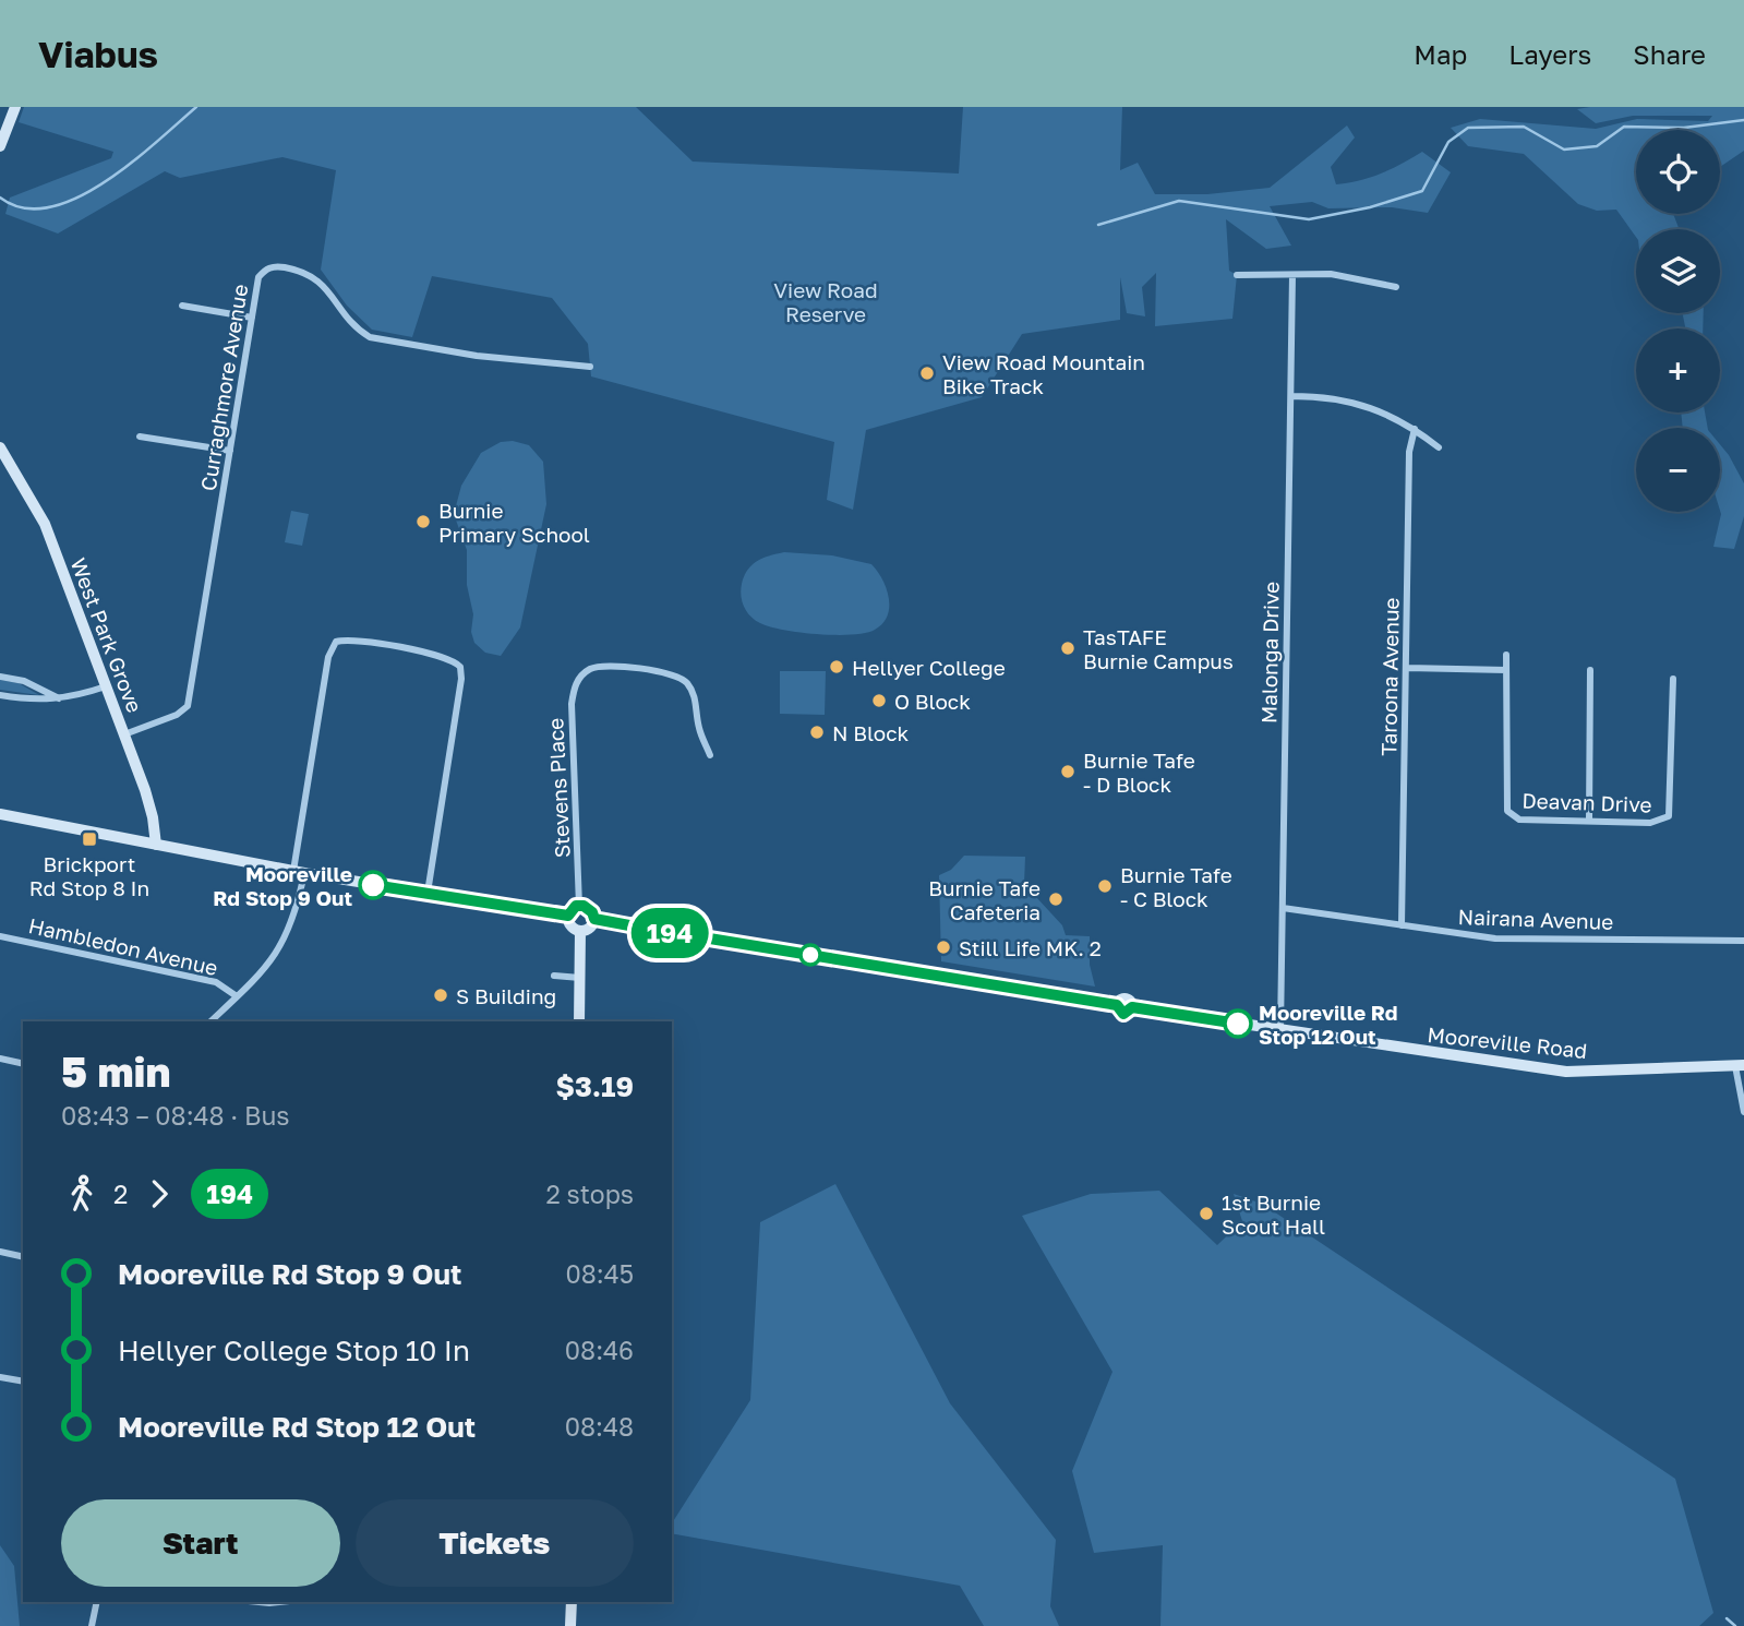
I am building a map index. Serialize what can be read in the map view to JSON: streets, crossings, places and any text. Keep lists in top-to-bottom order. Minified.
{"streets":{"main road":["West Park Grove","Mooreville Road"],"street":["Curraghmore Avenue","Malonga Drive","Taroona Avenue","Stevens Place","Deavan Drive","Nairana Avenue","Hambledon Avenue"]},"crossings":[["Curraghmore Avenue","West Park Grove"],["Malonga Drive","Nairana Avenue"],["Malonga Drive","Mooreville Road"],["Taroona Avenue","Nairana Avenue"],["Stevens Place","Mooreville Road"]],"parks":["View Road Reserve"],"places":{"other":["View Road Mountain Bike Track","Burnie Primary School","TasTAFE Burnie Campus","Hellyer College","O Block","N Block","Burnie Tafe - D Block","Mooreville Rd Stop 9 Out","Burnie Tafe - C Block","Burnie Tafe Cafeteria","Still Life MK. 2","S Building","Mooreville Rd Stop 12 Out","1st Burnie Scout Hall"],"transit":["Brickport Rd Stop 8 In"]},"lines":["bus line 194"],"page":{"header":"Viabus","nav":["Map","Layers","Share"],"on_map":"194","map_buttons":["+","−"],"heading":["5 min","08:43 – 08:48 · Bus","$3.19"],"legs":["2","194","2 stops"],"list":[{"name":"Mooreville Rd Stop 9 Out","value":"08:45"},{"name":"Hellyer College Stop 10 In","value":"08:46"},{"name":"Mooreville Rd Stop 12 Out","value":"08:48"}],"buttons":["Start","Tickets"]}}
